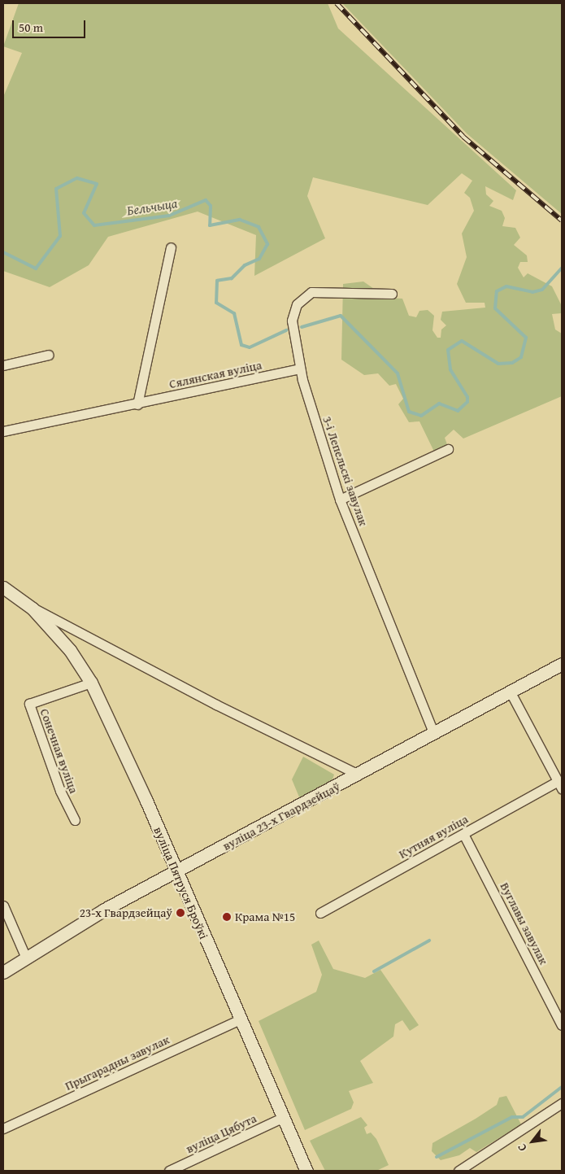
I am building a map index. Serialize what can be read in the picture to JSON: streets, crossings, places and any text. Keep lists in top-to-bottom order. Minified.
{"streets":{"main road":["вуліца 23-х Гвардзейцаў","вуліца Пятруся Броўкі"],"street":["Сялянская вуліца","3-і Лепельскі завулак","Сонечная вуліца","Кутняя вуліца","Вуглавы завулак","Прыгарадны завулак","вуліца Цябута"]},"crossings":[["Сялянская вуліца","3-і Лепельскі завулак"],["3-і Лепельскі завулак","вуліца 23-х Гвардзейцаў"],["Сонечная вуліца","вуліца Пятруся Броўкі"],["вуліца 23-х Гвардзейцаў","вуліца Пятруся Броўкі"],["Кутняя вуліца","Вуглавы завулак"],["вуліца Пятруся Броўкі","Прыгарадны завулак"],["вуліца Пятруся Броўкі","вуліца Цябута"]],"water":["Бельчыца"],"places":["23-х Гвардзейцаў","Крама №15"],"scale_bar":"50 m","north":"bottom left"}
